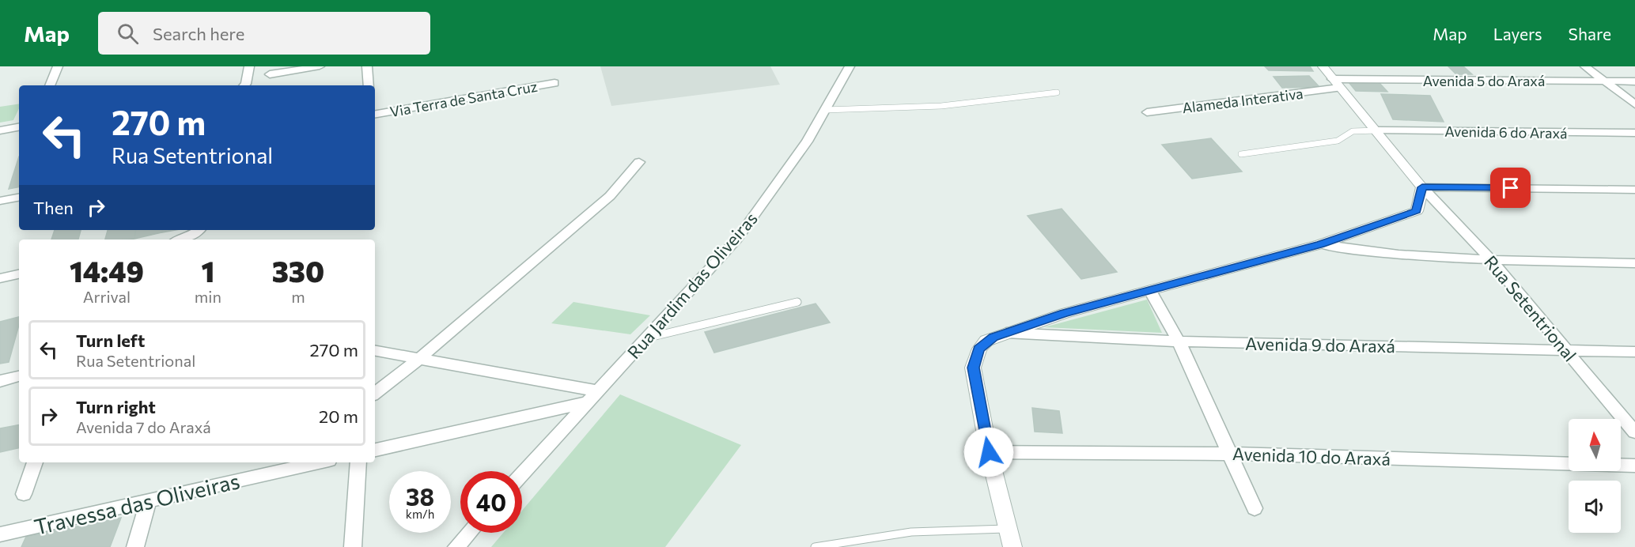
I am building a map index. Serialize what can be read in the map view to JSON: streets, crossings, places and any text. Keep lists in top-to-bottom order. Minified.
{"streets":{"street":["Avenida 5 do Araxá","Via Terra de Santa Cruz","Alameda Interativa","Avenida 6 do Araxá","Rua Jardim das Oliveiras","Rua Setentrional","Avenida 9 do Araxá","Avenida 10 do Araxá","Travessa das Oliveiras"]},"crossings":[["Avenida 5 do Araxá","Alameda Interativa"],["Avenida 5 do Araxá","Rua Setentrional"],["Alameda Interativa","Rua Setentrional"],["Avenida 6 do Araxá","Rua Setentrional"],["Rua Setentrional","Avenida 9 do Araxá"]],"north":"top","page":{"header":"Map","search":"Search here","nav":["Map","Layers","Share"],"turn":["270 m","Rua Setentrional"],"then":"Then","eta":["14:49","Arrival","1","min","330","m"],"list":[{"name":"Turn left","note":"Rua Setentrional","value":"270 m"},{"name":"Turn right","note":"Avenida 7 do Araxá","value":"20 m"}],"speed":"38 km/h","limit":"40"}}
